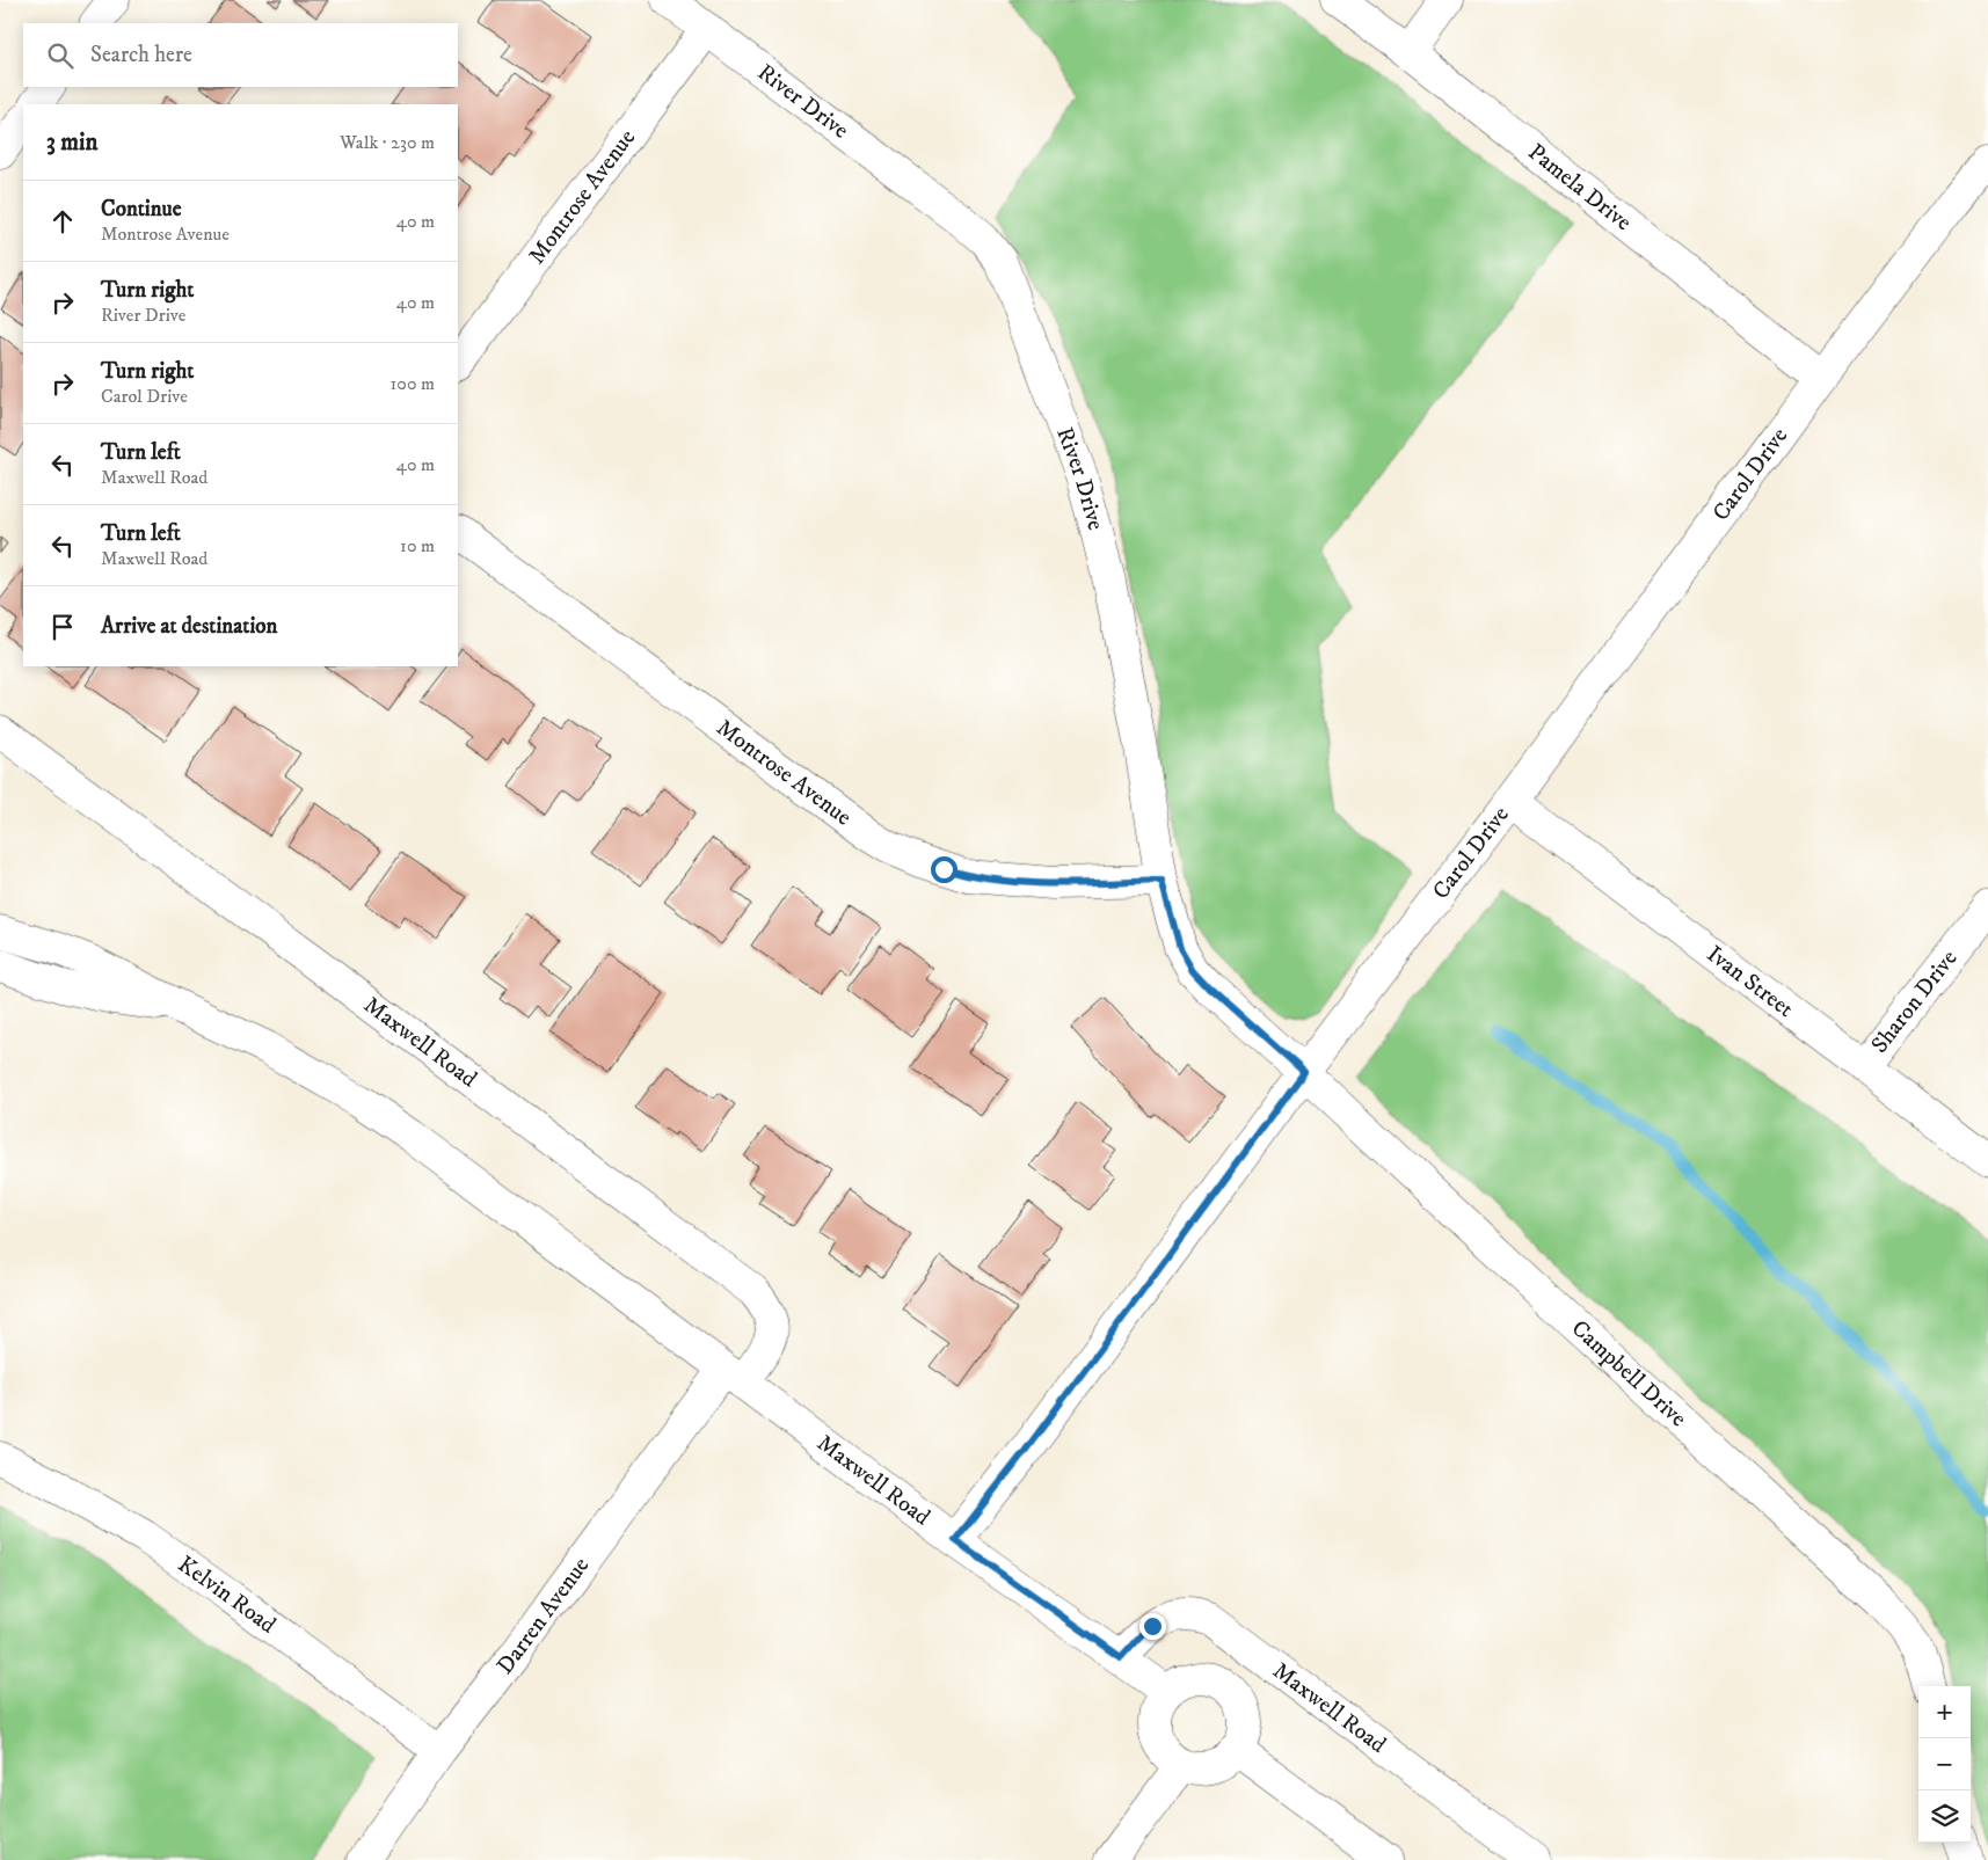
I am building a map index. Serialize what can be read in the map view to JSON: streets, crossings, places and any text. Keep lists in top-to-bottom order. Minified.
{"streets":{"street":["River Drive","Pamela Drive","Montrose Avenue","Carol Drive","Ivan Street","Sharon Drive","Maxwell Road","Campbell Drive","Kelvin Road","Darren Avenue"]},"crossings":[["River Drive","Montrose Avenue"],["River Drive","Carol Drive"],["River Drive","Campbell Drive"],["Pamela Drive","Carol Drive"],["Carol Drive","Ivan Street"],["Carol Drive","Maxwell Road"],["Carol Drive","Campbell Drive"],["Ivan Street","Sharon Drive"],["Maxwell Road","Darren Avenue"],["Kelvin Road","Darren Avenue"]],"page":{"search":"Search here","heading":["3 min","Walk · 230 m"],"list":[["Continue","Montrose Avenue","40 m"],["Turn right","River Drive","40 m"],["Turn right","Carol Drive","100 m"],["Turn left","Maxwell Road","40 m"],["Turn left","Maxwell Road","10 m"],"Arrive at destination"],"map_buttons":["+","−"]}}
